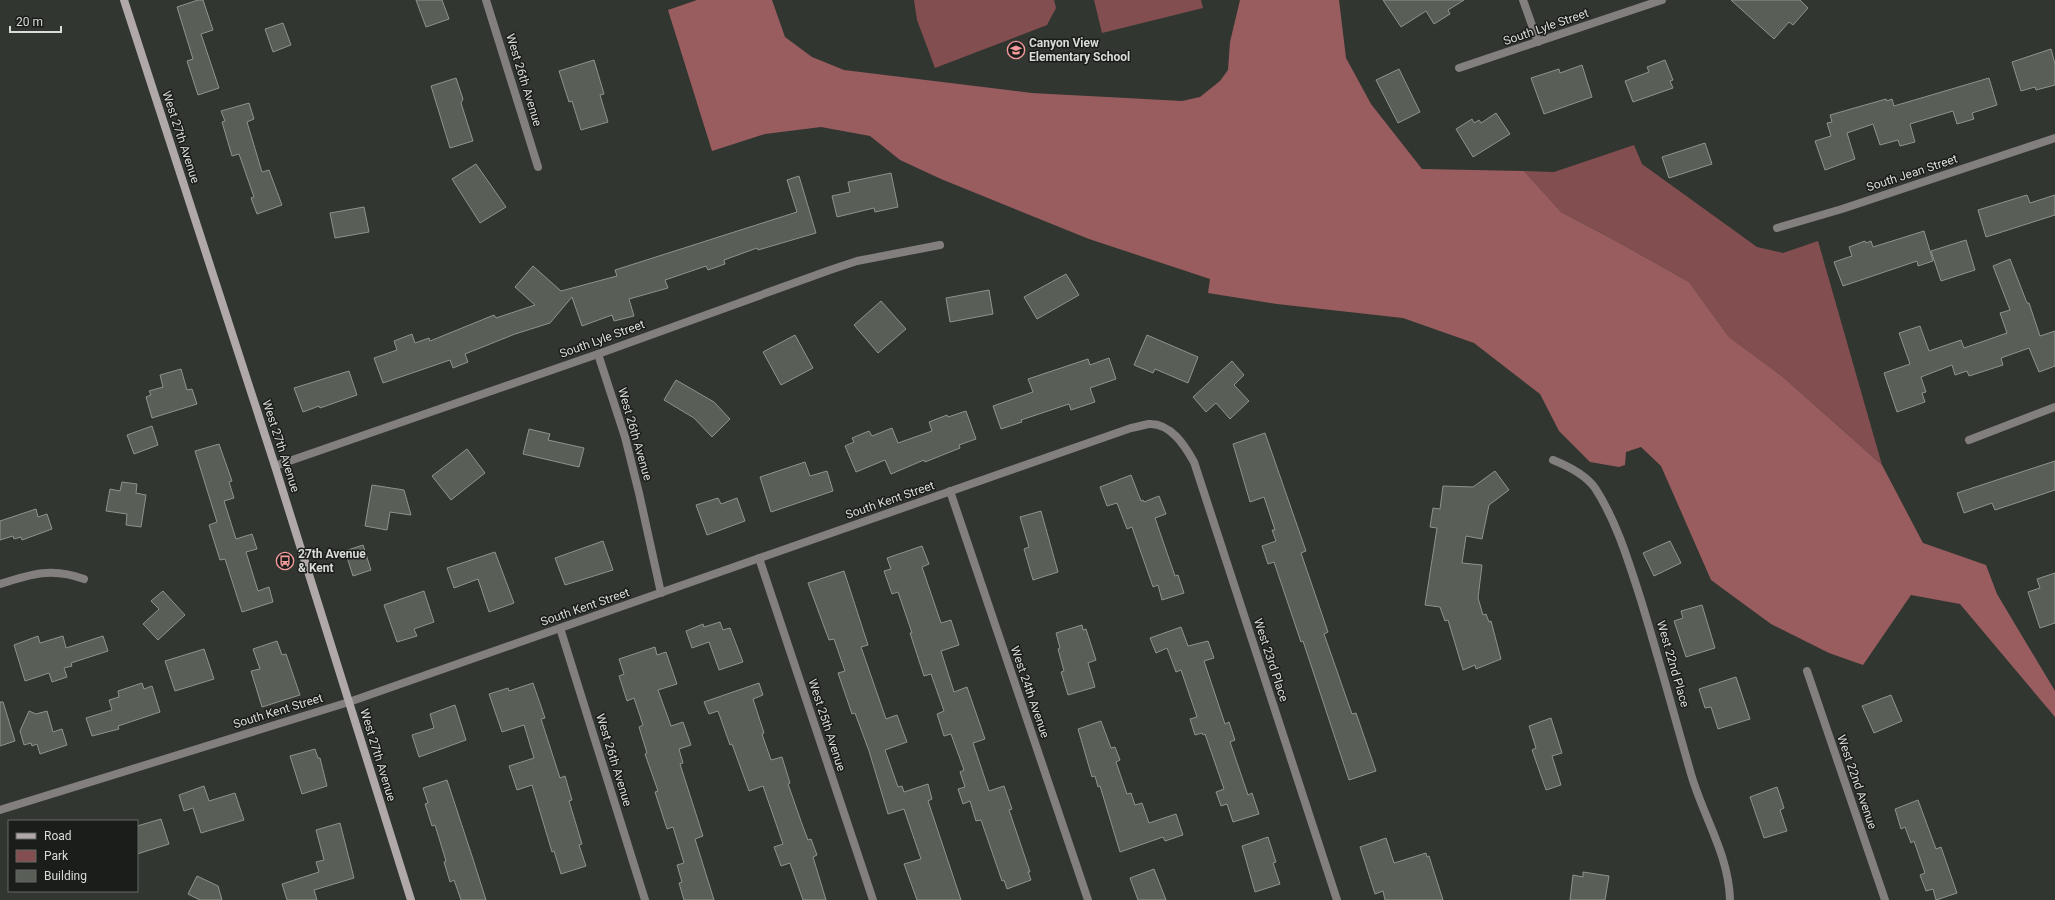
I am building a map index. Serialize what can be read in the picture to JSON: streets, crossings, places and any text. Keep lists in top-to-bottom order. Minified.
{"streets":{"main road":["West 27th Avenue"],"street":["South Lyle Street","West 26th Avenue","South Jean Street","South Kent Street","West 23rd Place","West 22nd Place","West 24th Avenue","West 25th Avenue","West 22nd Avenue"]},"crossings":[["South Lyle Street","West 26th Avenue"],["South Lyle Street","West 27th Avenue"],["West 26th Avenue","South Kent Street"],["West 27th Avenue","South Kent Street"],["South Kent Street","West 23rd Place"],["South Kent Street","West 24th Avenue"],["South Kent Street","West 25th Avenue"]],"places":{"school or university":["Canyon View Elementary School"],"bus stop":["27th Avenue & Kent"]},"legend":["Road","Park","Building"],"scale_bar":"20 m"}
